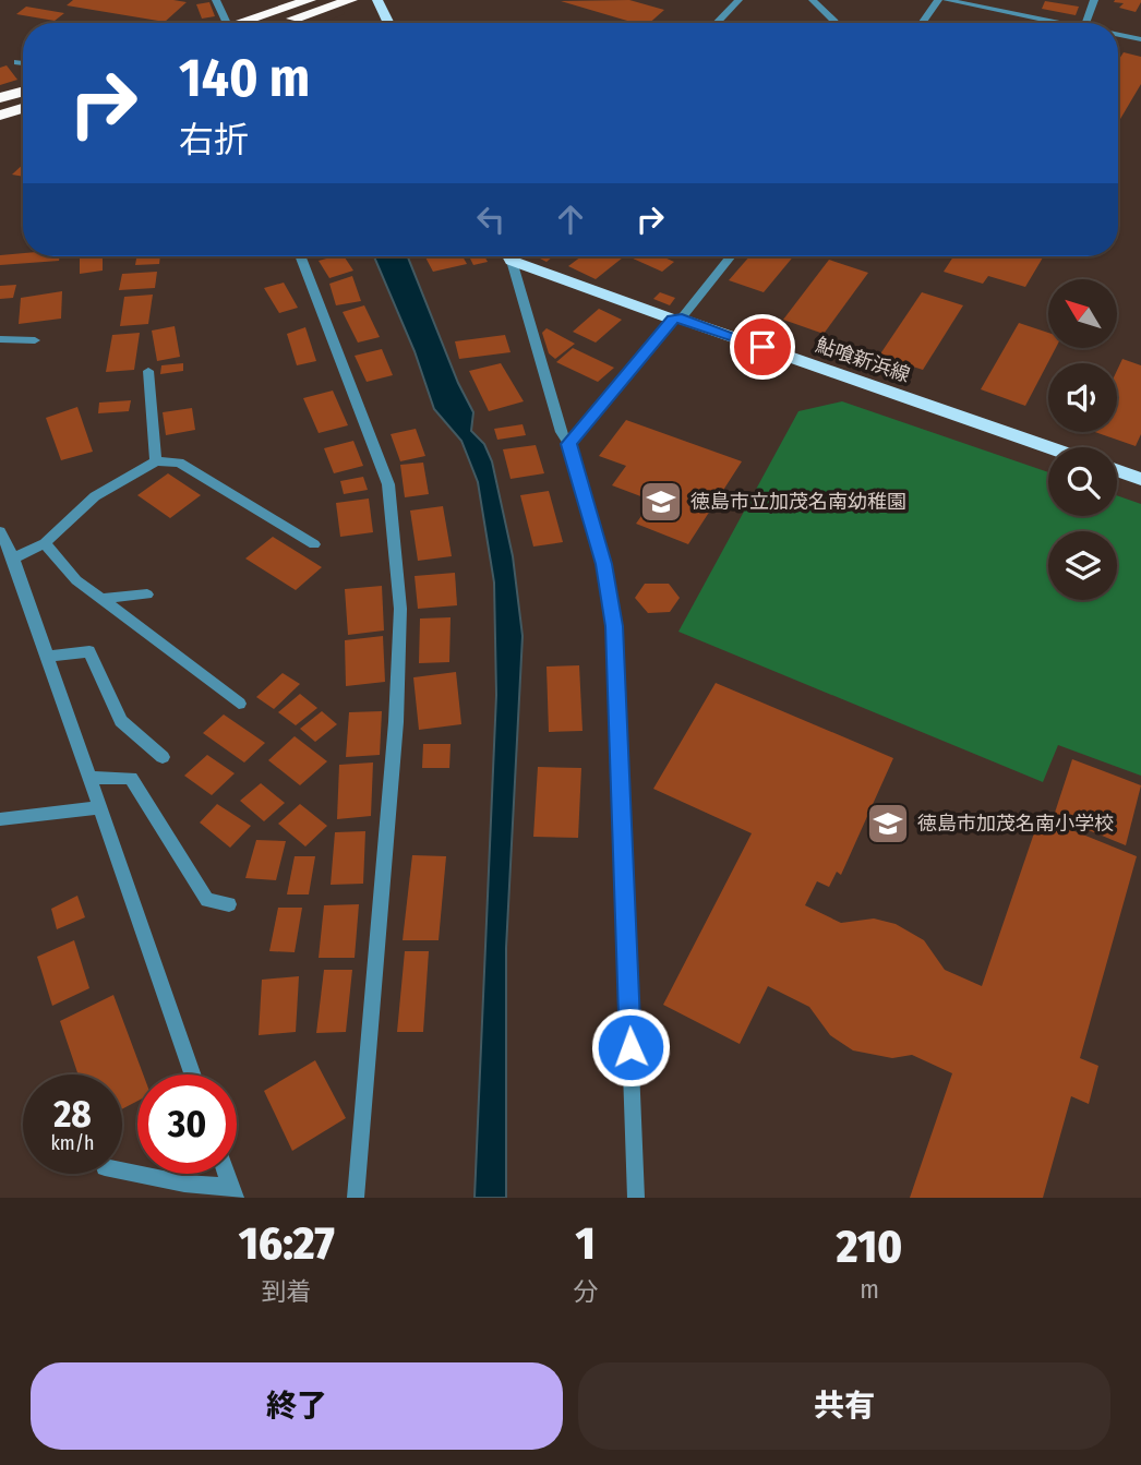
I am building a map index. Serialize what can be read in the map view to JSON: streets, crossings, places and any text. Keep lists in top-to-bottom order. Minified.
{"streets":{"main road":["鮎喰新浜線"]},"places":{"school or university":["徳島市立加茂名南幼稚園","徳島市加茂名南小学校"]},"north":"top left","page":{"turn":["140 m","右折"],"speed":"28 km/h","limit":"30","eta":["16:27","到着","1","分","210","m"],"buttons":["終了","共有"]}}
